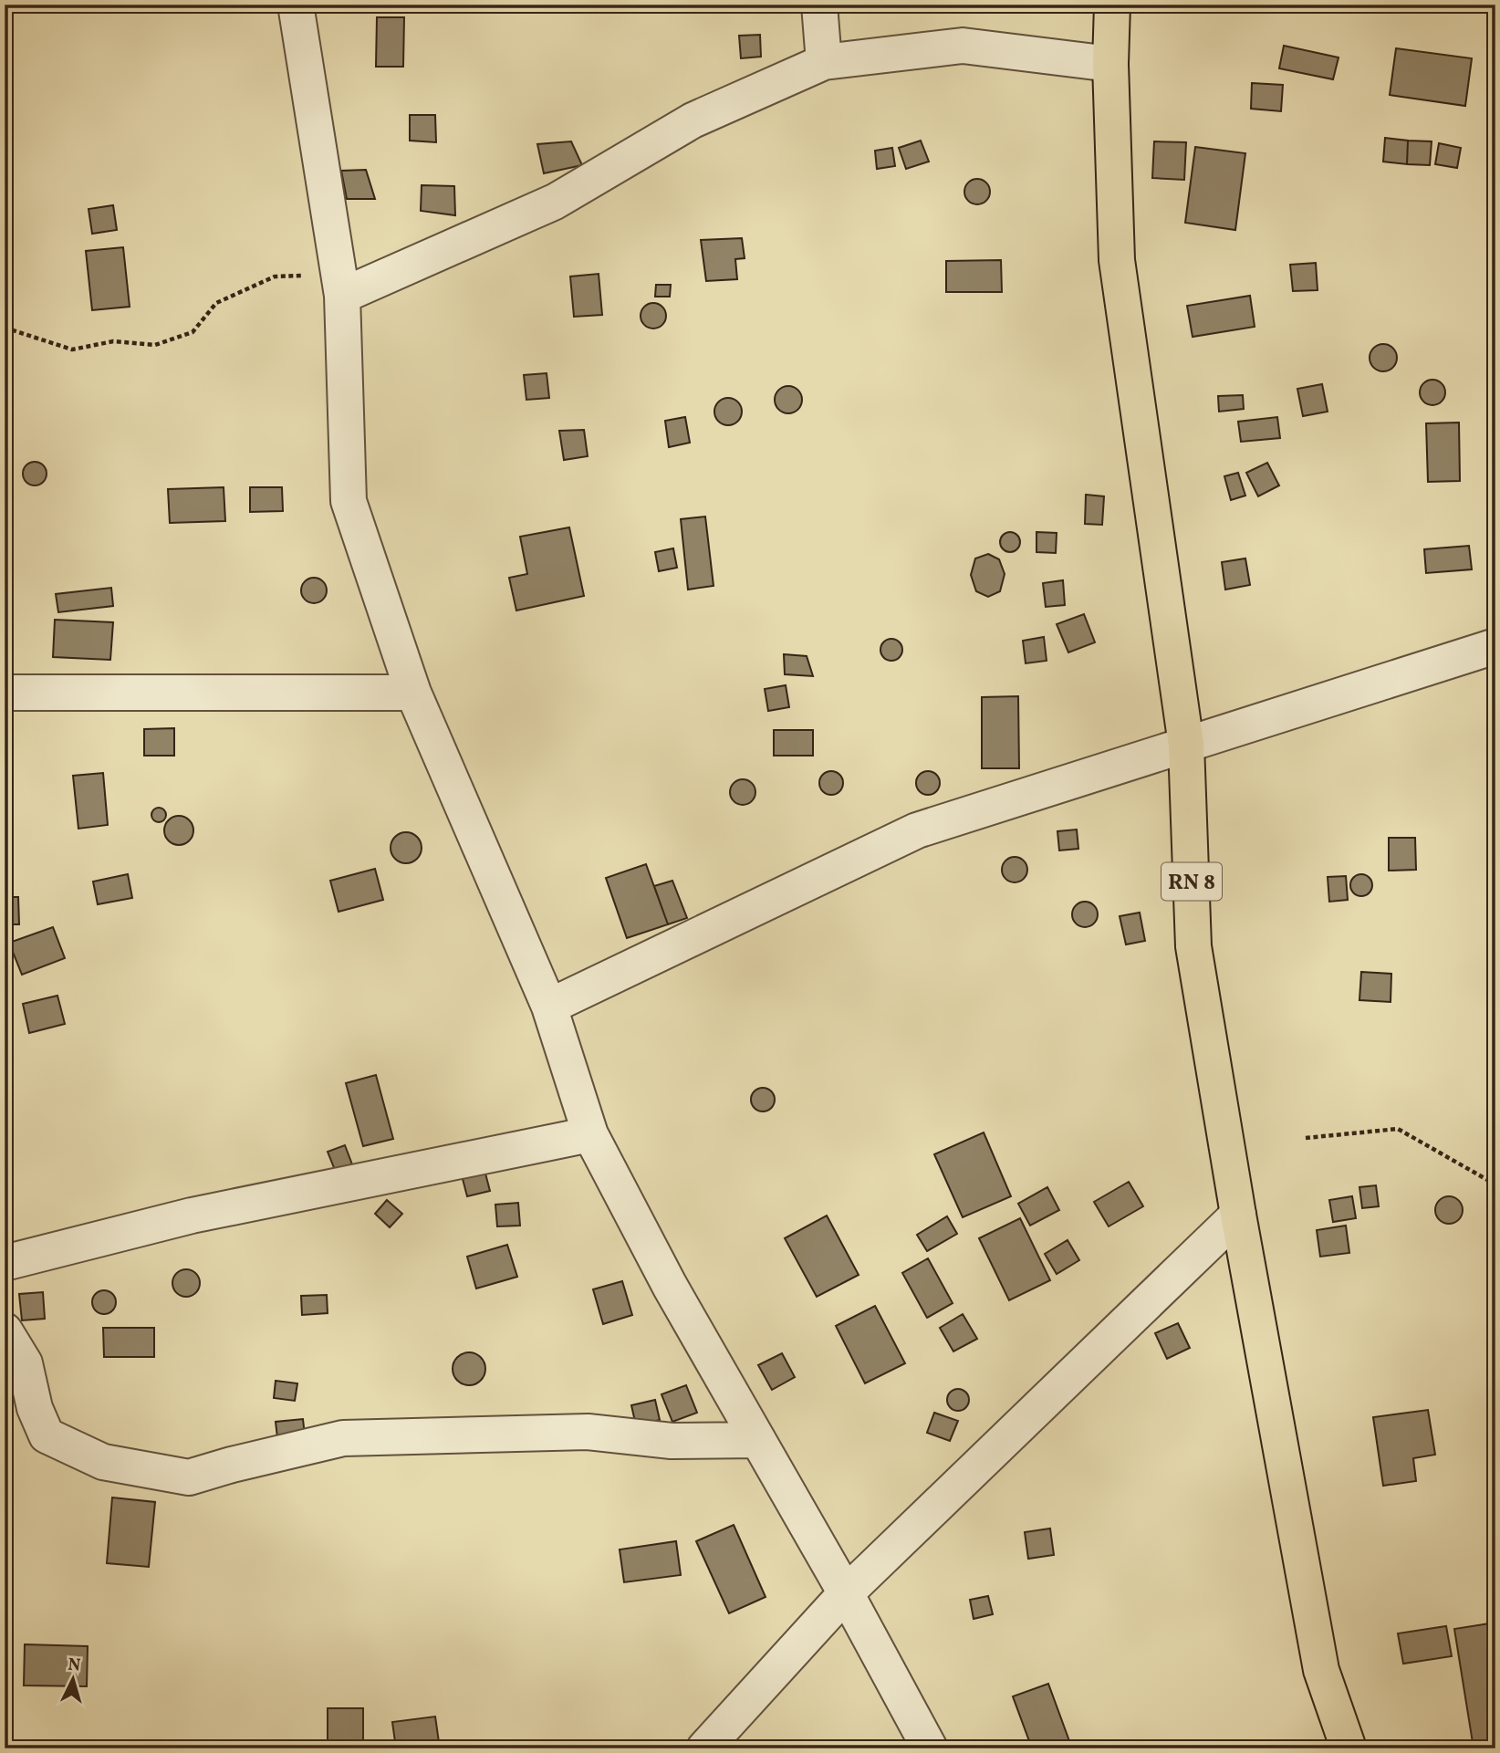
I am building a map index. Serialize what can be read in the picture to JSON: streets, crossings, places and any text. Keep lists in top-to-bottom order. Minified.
{"streets":{"main road":["RN 8"]},"north":"top"}
